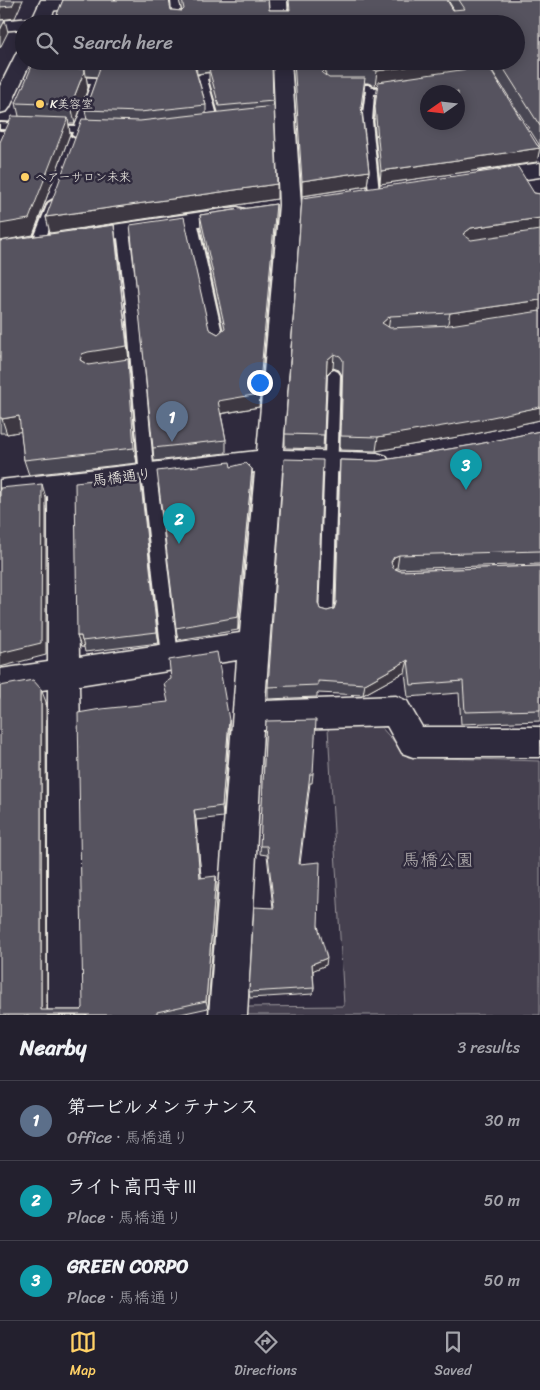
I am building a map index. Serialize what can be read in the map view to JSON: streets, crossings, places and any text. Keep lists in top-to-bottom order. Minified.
{"streets":{"street":["馬橋通り"]},"parks":["馬橋公園"],"places":["K美容室","ヘアーサロン未来"],"north":"left","page":{"search":"Search here","pins":["1","3","2"],"heading":["Nearby","3 results"],"list":[{"mark":"1","name":"第一ビルメンテナンス","note":"Office · 馬橋通り","value":"30 m"},{"mark":"2","name":"ライト高円寺Ⅲ","note":"Place · 馬橋通り","value":"50 m"},{"mark":"3","name":"GREEN CORPO","note":"Place · 馬橋通り","value":"50 m"}],"nav":["Map","Directions","Saved"]}}
